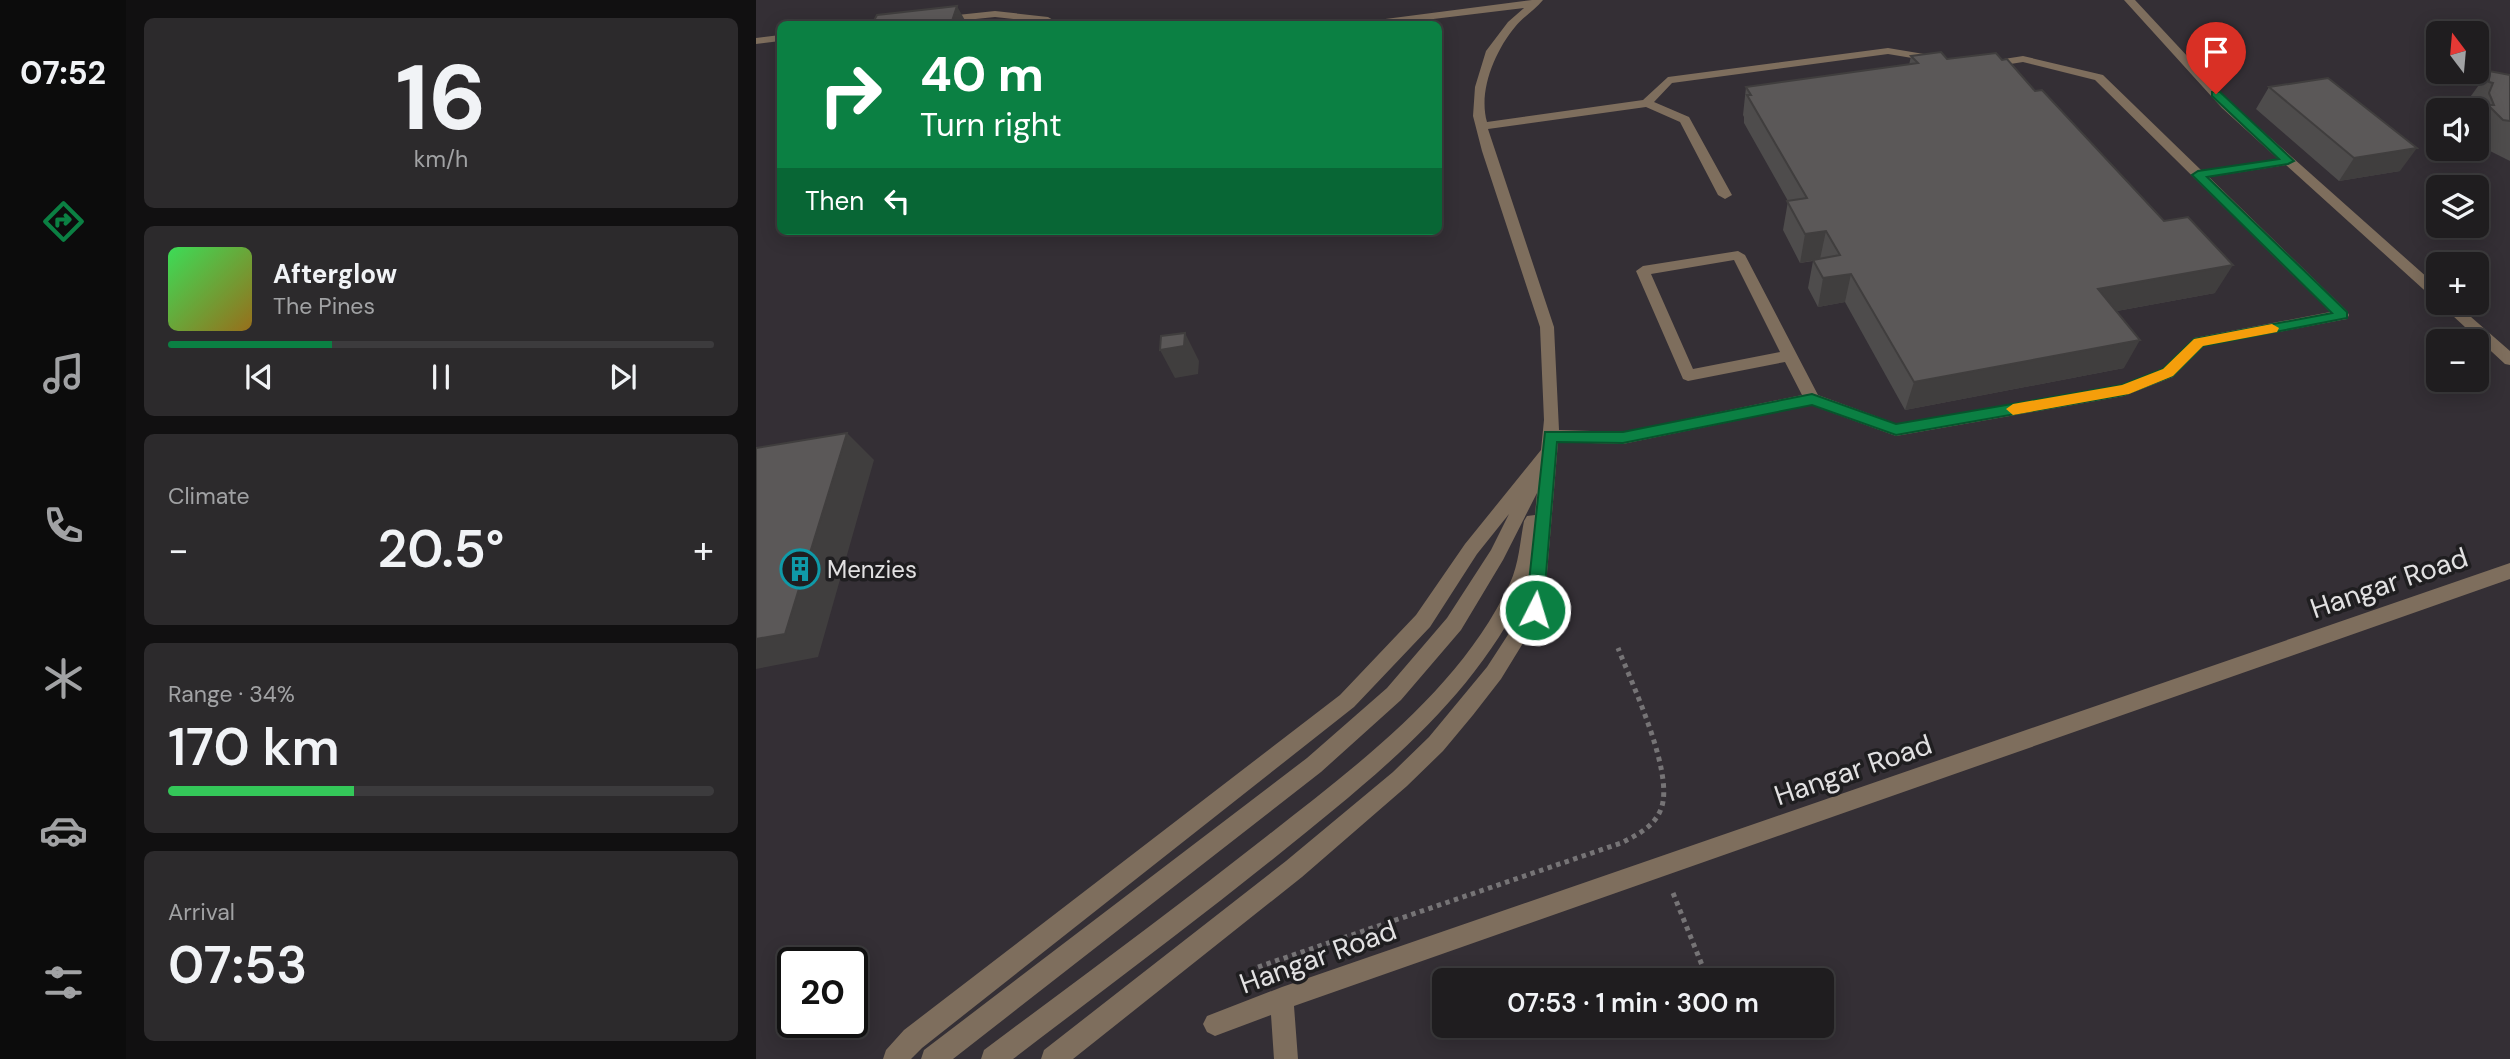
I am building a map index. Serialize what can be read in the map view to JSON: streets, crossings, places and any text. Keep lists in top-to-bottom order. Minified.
{"streets":{"street":["Hangar Road"]},"places":{"building":["Menzies"]},"north":"top","page":{"tabs":"07:52","tile":[["16","km/h"],"Climate",["Range · 34%","170 km"],["Arrival","07:53"]],"map_buttons":["+","−"],"turn":["40 m","Turn right"],"then":"Then","song":["Afterglow","The Pines"],"heat":["−","20.5°","+"],"limit":"20","trip":"07:53 · 1 min · 300 m"}}
